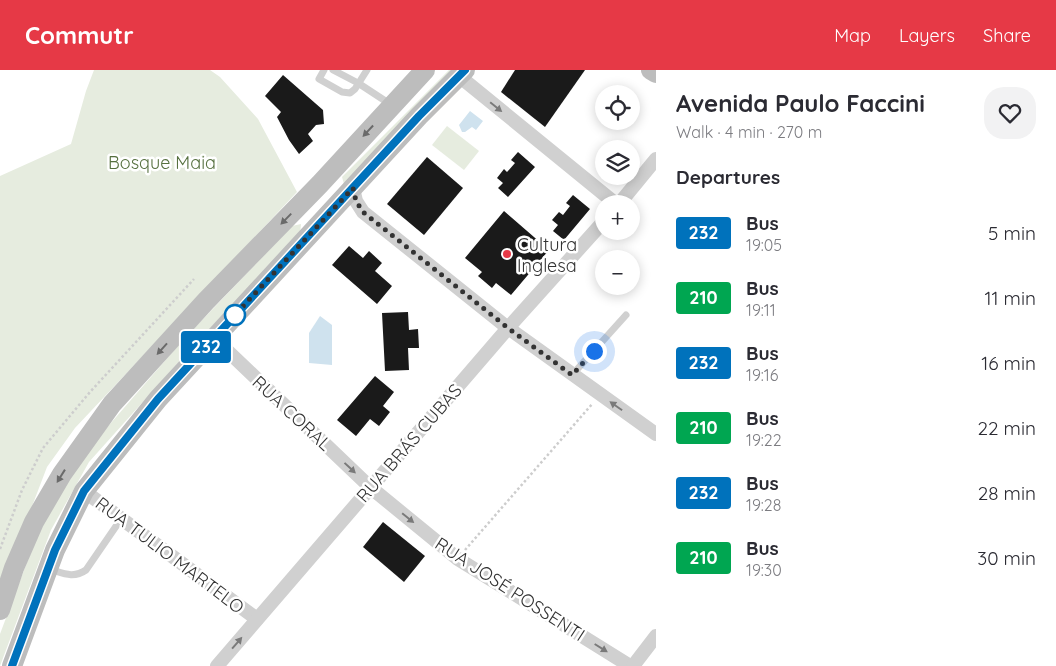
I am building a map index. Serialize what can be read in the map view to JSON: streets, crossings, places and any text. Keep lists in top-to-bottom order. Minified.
{"streets":{"street":["RUA CORAL","RUA BRÁS CUBAS","RUA TULIO MARTELO","RUA JOSÉ POSSENTI"]},"crossings":[["RUA CORAL","RUA BRÁS CUBAS"],["RUA CORAL","RUA JOSÉ POSSENTI"],["RUA BRÁS CUBAS","RUA TULIO MARTELO"],["RUA BRÁS CUBAS","RUA JOSÉ POSSENTI"]],"one_way":["RUA CORAL","RUA JOSÉ POSSENTI"],"parks":["Bosque Maia"],"places":["Cultura Inglesa"],"lines":["bus line 232"],"page":{"header":"Commutr","nav":["Map","Layers","Share"],"on_map":"232","heading":[["Avenida Paulo Faccini","Walk · 4 min · 270 m"],"Departures"],"map_buttons":["+","−"],"list":[{"mark":"232","name":"Bus","note":"19:05","value":"5 min"},{"mark":"210","name":"Bus","note":"19:11","value":"11 min"},{"mark":"232","name":"Bus","note":"19:16","value":"16 min"},{"mark":"210","name":"Bus","note":"19:22","value":"22 min"},{"mark":"232","name":"Bus","note":"19:28","value":"28 min"},{"mark":"210","name":"Bus","note":"19:30","value":"30 min"}]}}
